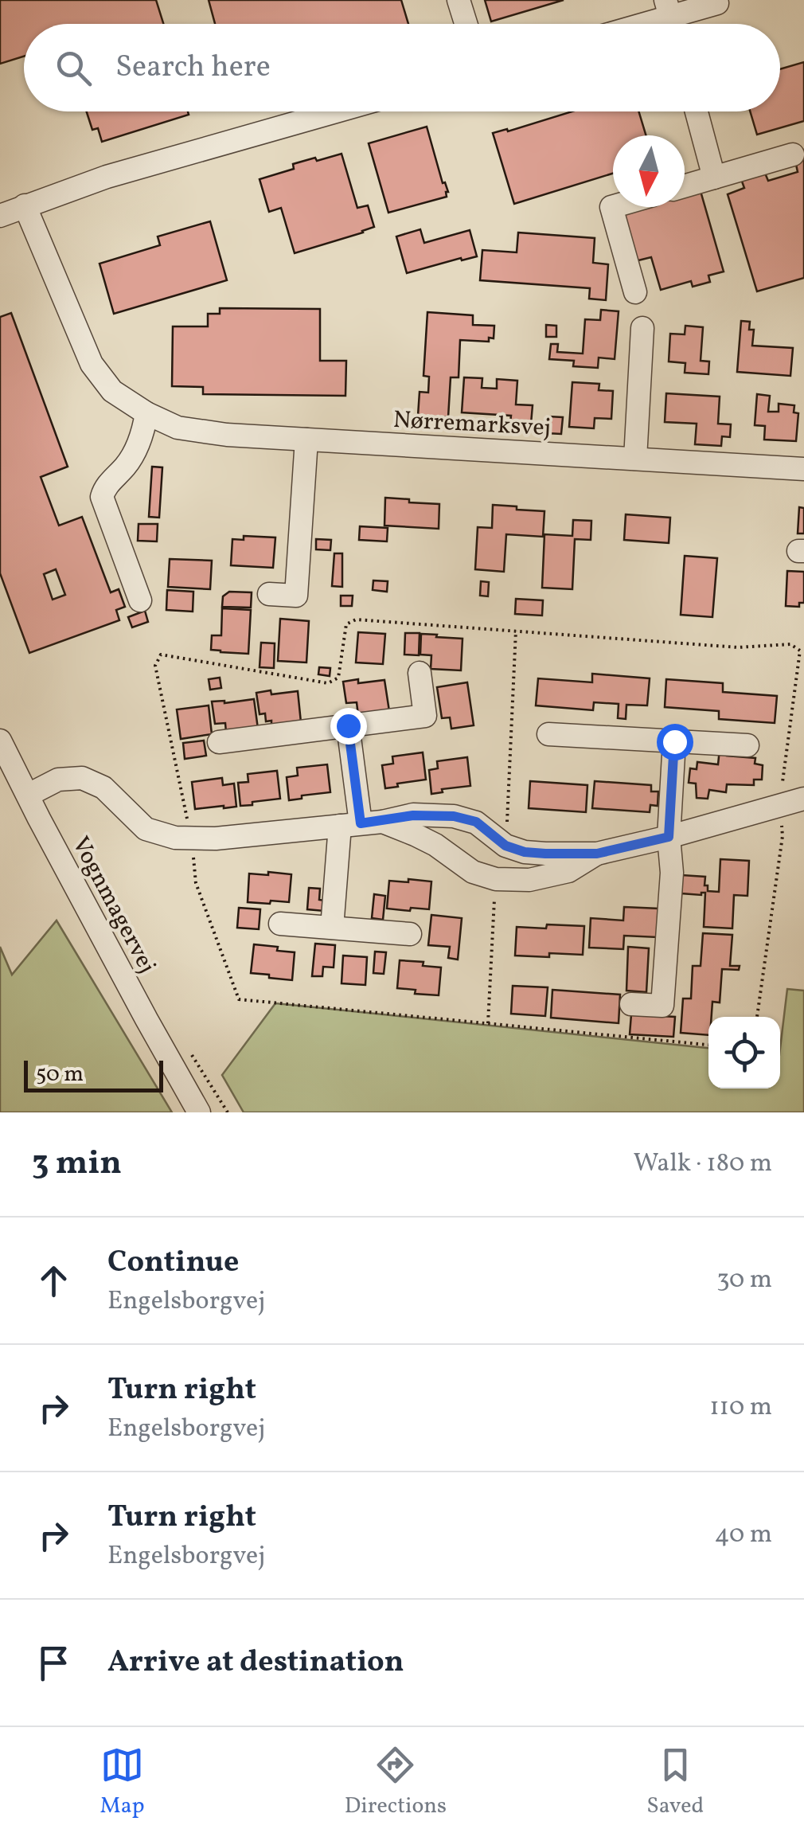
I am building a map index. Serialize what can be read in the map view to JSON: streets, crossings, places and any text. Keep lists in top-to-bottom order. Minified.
{"streets":{"street":["Nørremarksvej","Vognmagervej"]},"scale_bar":"50 m","north":"bottom","page":{"search":"Search here","scale":"50 m","heading":["3 min","Walk · 180 m"],"list":[["Continue","Engelsborgvej","30 m"],["Turn right","Engelsborgvej","110 m"],["Turn right","Engelsborgvej","40 m"],"Arrive at destination"],"nav":["Map","Directions","Saved"]}}
